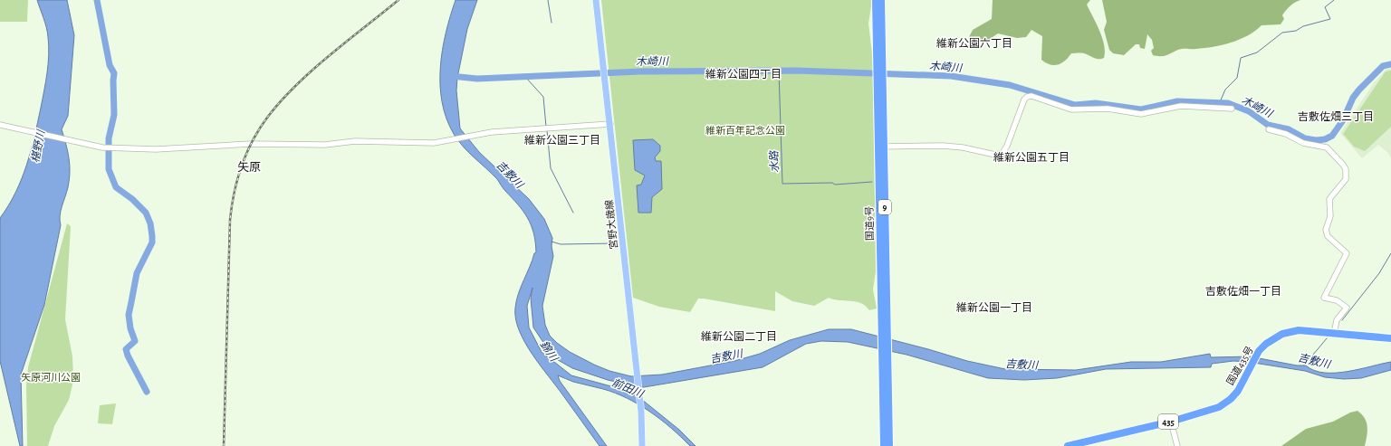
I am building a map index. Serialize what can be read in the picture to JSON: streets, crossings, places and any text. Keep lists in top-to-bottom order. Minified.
{"streets":{"highway":["9","国道9号","国道435号","435"],"main road":["宮野大歳線"]},"districts":["維新公園六丁目","維新公園四丁目","吉敷佐畑三丁目","維新公園三丁目","維新公園五丁目","矢原","吉敷佐畑一丁目","維新公園一丁目","維新公園二丁目"],"water":["木崎川","椹野川","水路","吉敷川","錦川","前田川"],"parks":["維新百年記念公園","矢原河川公園"]}
